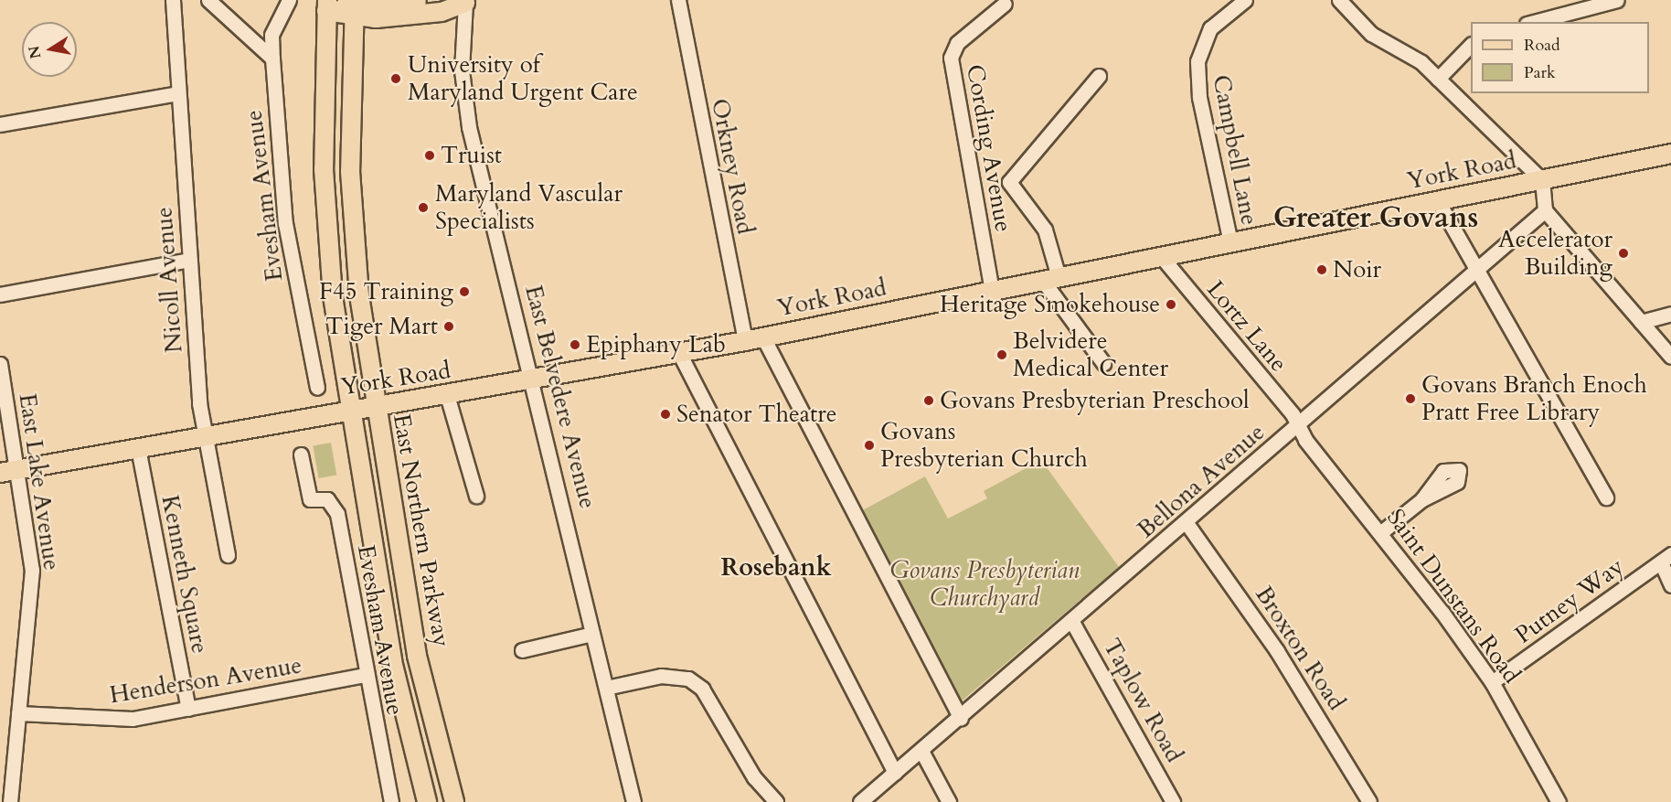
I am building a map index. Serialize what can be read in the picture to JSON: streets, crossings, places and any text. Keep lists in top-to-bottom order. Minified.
{"streets":{"main road":["York Road","East Northern Parkway"],"street":["Cording Avenue","Campbell Lane","Orkney Road","Evesham Avenue","Nicoll Avenue","Lortz Lane","East Belvedere Avenue","Bellona Avenue","East Lake Avenue","Kenneth Square","Saint Dunstans Road","Putney Way","Broxton Road","Henderson Avenue","Taplow Road"]},"crossings":[["Cording Avenue","York Road"],["Campbell Lane","York Road"],["Orkney Road","York Road"],["York Road","Nicoll Avenue"],["York Road","Lortz Lane"],["York Road","East Belvedere Avenue"],["York Road","East Lake Avenue"],["York Road","East Northern Parkway"],["York Road","Kenneth Square"],["Evesham Avenue","Henderson Avenue"],["Lortz Lane","Bellona Avenue"],["Lortz Lane","Saint Dunstans Road"],["Bellona Avenue","Saint Dunstans Road"],["Bellona Avenue","Broxton Road"],["Bellona Avenue","Taplow Road"],["East Lake Avenue","Henderson Avenue"],["Kenneth Square","Henderson Avenue"],["Saint Dunstans Road","Putney Way"]],"districts":["Greater Govans","Rosebank"],"parks":["Govans Presbyterian Churchyard"],"places":["University of Maryland Urgent Care","Truist","Maryland Vascular Specialists","Accelerator Building","Noir","F45 Training","Heritage Smokehouse","Tiger Mart","Epiphany Lab","Belvidere Medical Center","Govans Branch Enoch Pratt Free Library","Govans Presbyterian Preschool","Senator Theatre","Govans Presbyterian Church"],"legend":["Road","Park"],"north":"left"}
